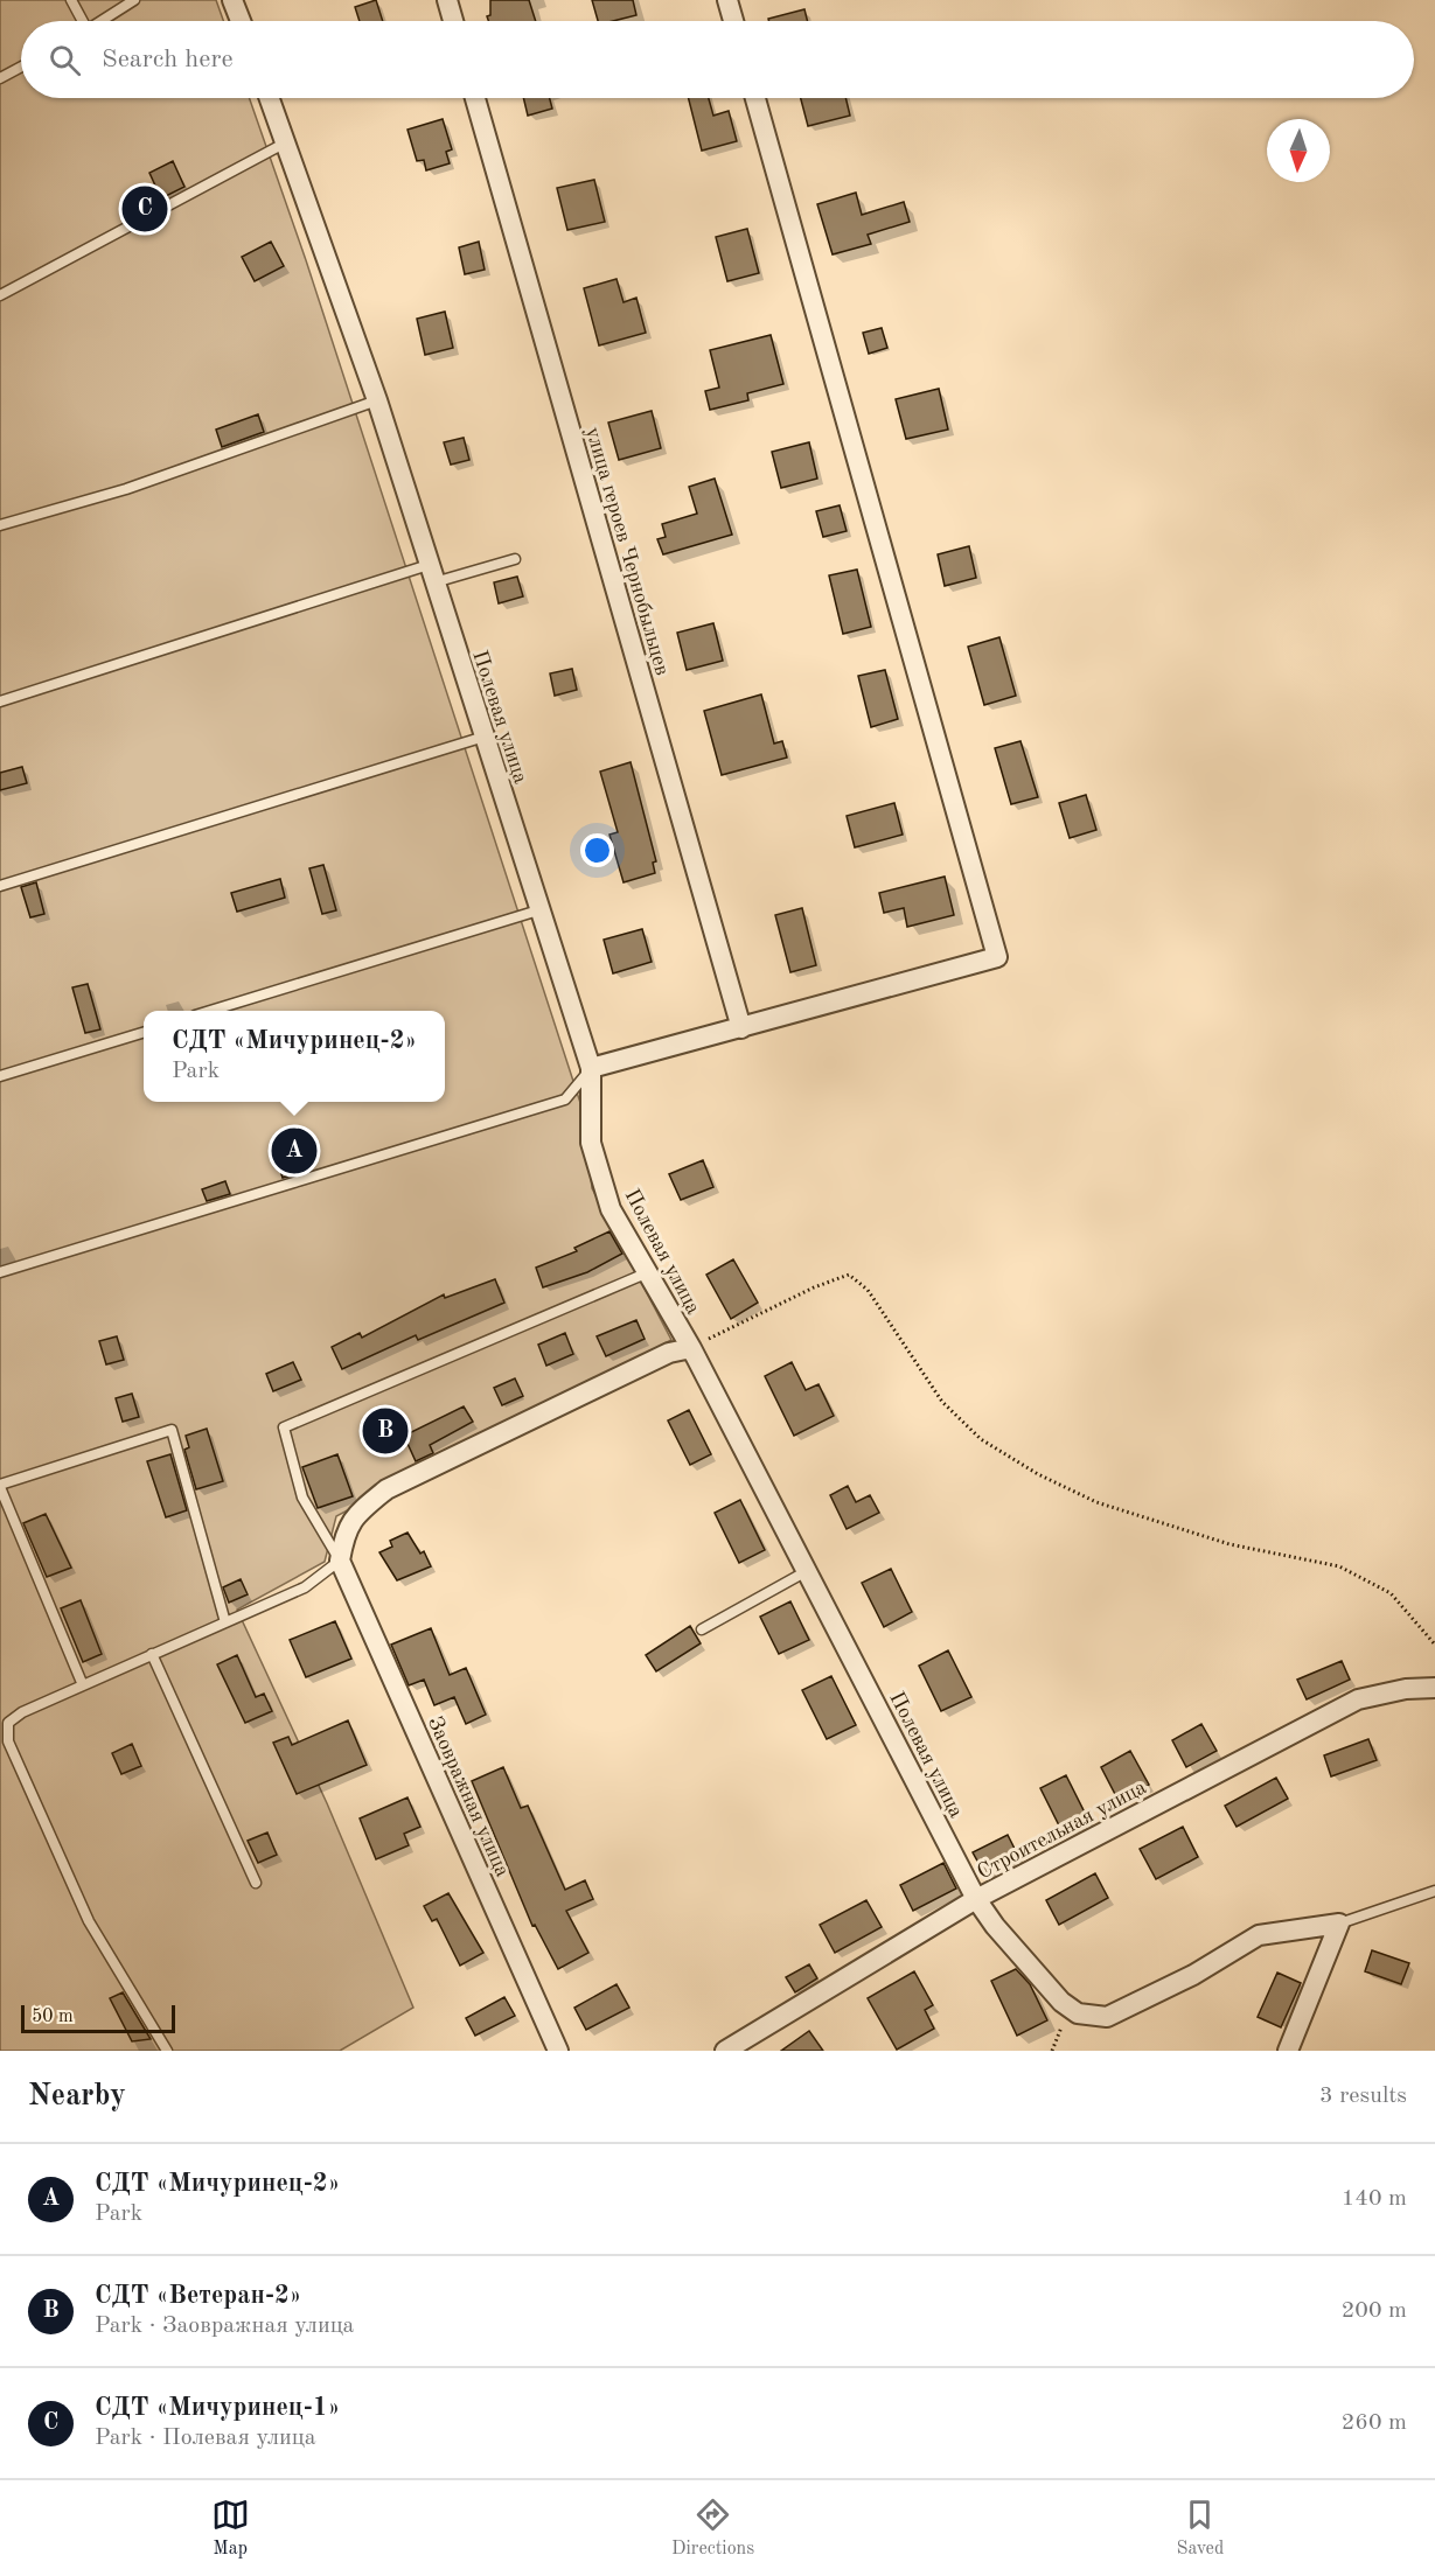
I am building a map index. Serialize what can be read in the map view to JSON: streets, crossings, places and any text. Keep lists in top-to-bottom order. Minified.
{"streets":{"street":["улица героев Чернобыльцев","Полевая улица","Заовражная улица","Строительная улица"]},"crossings":[["Полевая улица","Строительная улица"]],"scale_bar":"50 m","north":"bottom","page":{"search":"Search here","pins":["C","A","B"],"popup":["СДТ «Мичуринец-2»","Park"],"scale":"50 m","heading":["Nearby","3 results"],"list":[{"mark":"A","name":"СДТ «Мичуринец-2»","note":"Park","value":"140 m"},{"mark":"B","name":"СДТ «Ветеран-2»","note":"Park · Заовражная улица","value":"200 m"},{"mark":"C","name":"СДТ «Мичуринец-1»","note":"Park · Полевая улица","value":"260 m"}],"nav":["Map","Directions","Saved"]}}
